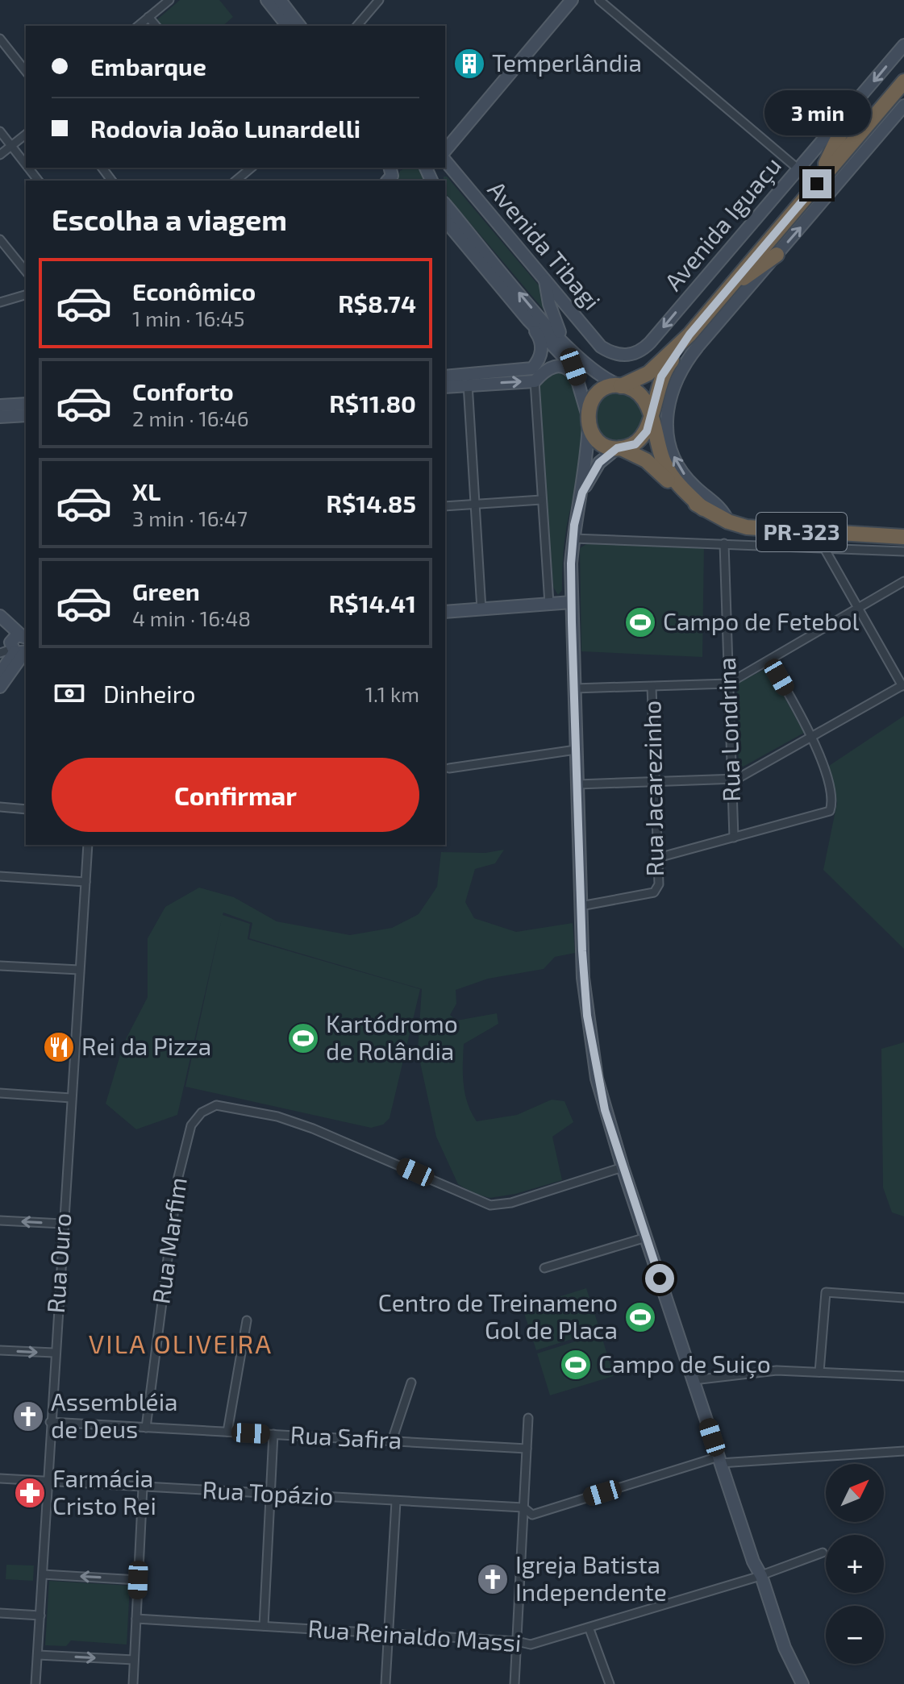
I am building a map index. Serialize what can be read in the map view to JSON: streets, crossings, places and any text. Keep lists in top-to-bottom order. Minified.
{"streets":{"highway":["PR-323"],"street":["Avenida Iguaçu","Avenida Tibagi","Rua Londrina","Rua Jacarezinho","Rua Marfim","Rua Ouro","Rua Safira","Rua Topázio","Rua Reinaldo Massi"]},"crossings":[["Avenida Iguaçu","Avenida Tibagi"],["Rua Marfim","Rua Safira"],["Rua Ouro","Rua Safira"],["Rua Ouro","Rua Topázio"]],"districts":["VILA OLIVEIRA"],"places":{"building":["Temperlândia"],"sports":["Campo de Fetebol","Kartódromo de Rolândia","Centro de Treinameno Gol de Placa","Campo de Suiço"],"restaurant":["Rei da Pizza"],"church":["Assembléia de Deus","Igreja Batista Independente"],"pharmacy":["Farmácia Cristo Rei"]},"north":"top right","page":{"banner":["Embarque","Rodovia João Lunardelli"],"bubble":"3 min","heading":"Escolha a viagem","list":[{"name":"Econômico","note":"1 min · 16:45","value":"R$8.74"},{"name":"Conforto","note":"2 min · 16:46","value":"R$11.80"},{"name":"XL","note":"3 min · 16:47","value":"R$14.85"},{"name":"Green","note":"4 min · 16:48","value":"R$14.41"}],"pay":["Dinheiro","1.1 km"],"buttons":"Confirmar","map_buttons":["+","−"]}}
